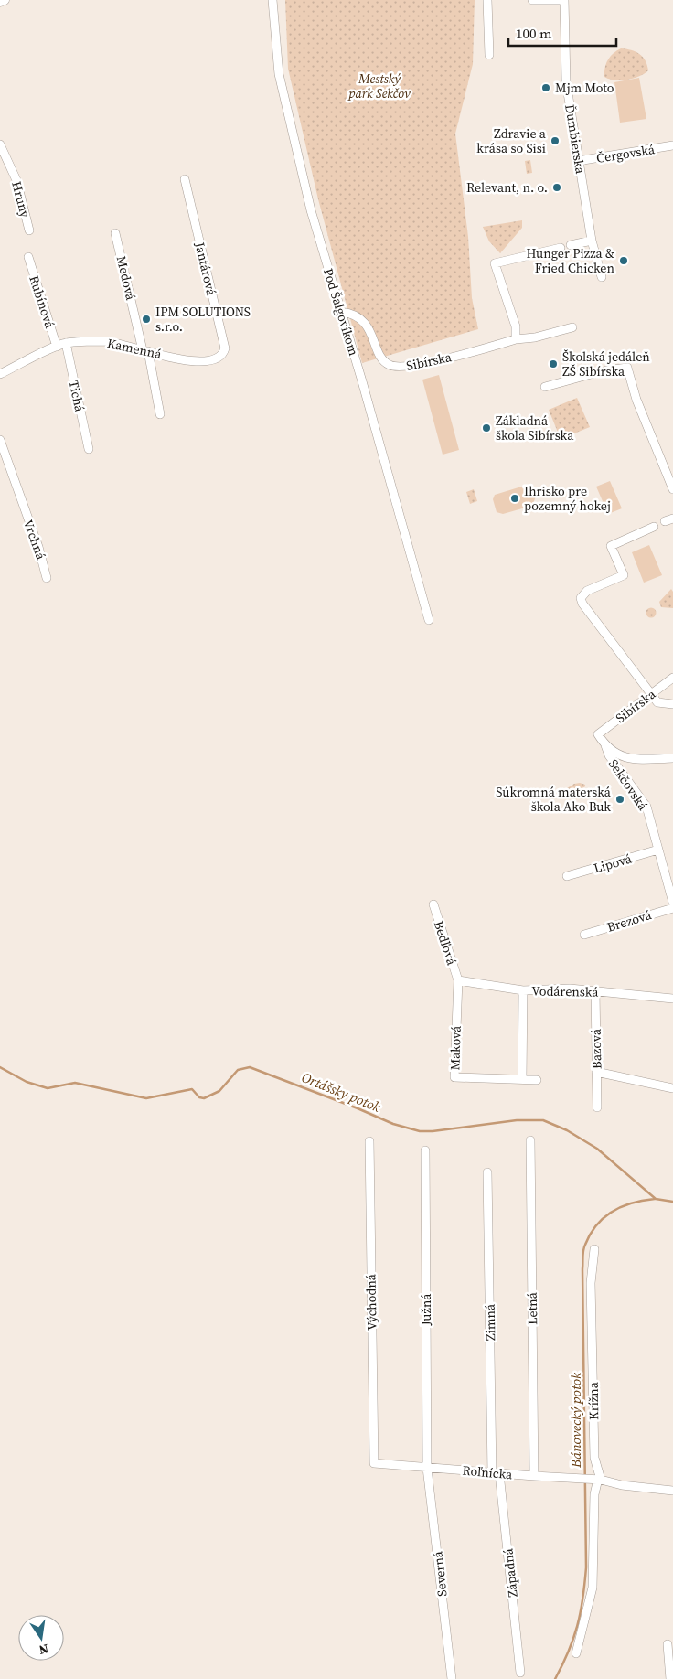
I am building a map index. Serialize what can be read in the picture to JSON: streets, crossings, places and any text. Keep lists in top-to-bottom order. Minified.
{"streets":{"street":["Ďumbierska","Čergovská","Hruny","Jantárová","Medová","Rubínová","Pod Šalgovíkom","Kamenná","Sibírska","Tichá","Vrchná","Sekčovská","Lipová","Brezová","Bedľová","Vodárenská","Maková","Bazová","Východná","Letná","Južná","Zimná","Krížna","Roľnícka","Západná","Severná"]},"crossings":[["Ďumbierska","Čergovská"],["Jantárová","Kamenná"],["Medová","Kamenná"],["Rubínová","Kamenná"],["Pod Šalgovíkom","Sibírska"],["Kamenná","Tichá"],["Sibírska","Sekčovská"],["Sekčovská","Lipová"],["Bedľová","Vodárenská"],["Bedľová","Maková"],["Vodárenská","Maková"],["Vodárenská","Bazová"],["Východná","Roľnícka"],["Letná","Roľnícka"],["Južná","Roľnícka"],["Južná","Severná"],["Zimná","Roľnícka"],["Zimná","Západná"],["Krížna","Roľnícka"],["Roľnícka","Západná"],["Roľnícka","Severná"]],"water":["Ortášsky potok","Bánovecký potok"],"parks":["Mestský park Sekčov"],"places":["Mjm Moto","Zdravie a krása so Sisi","Relevant, n. o.","Hunger Pizza & Fried Chicken","IPM SOLUTIONS s.r.o.","Školská jedáleň ZŠ Sibírska","Základná škola Sibírska","Ihrisko pre pozemný hokej","Súkromná materská škola Ako Buk"],"scale_bar":"100 m","north":"bottom"}
